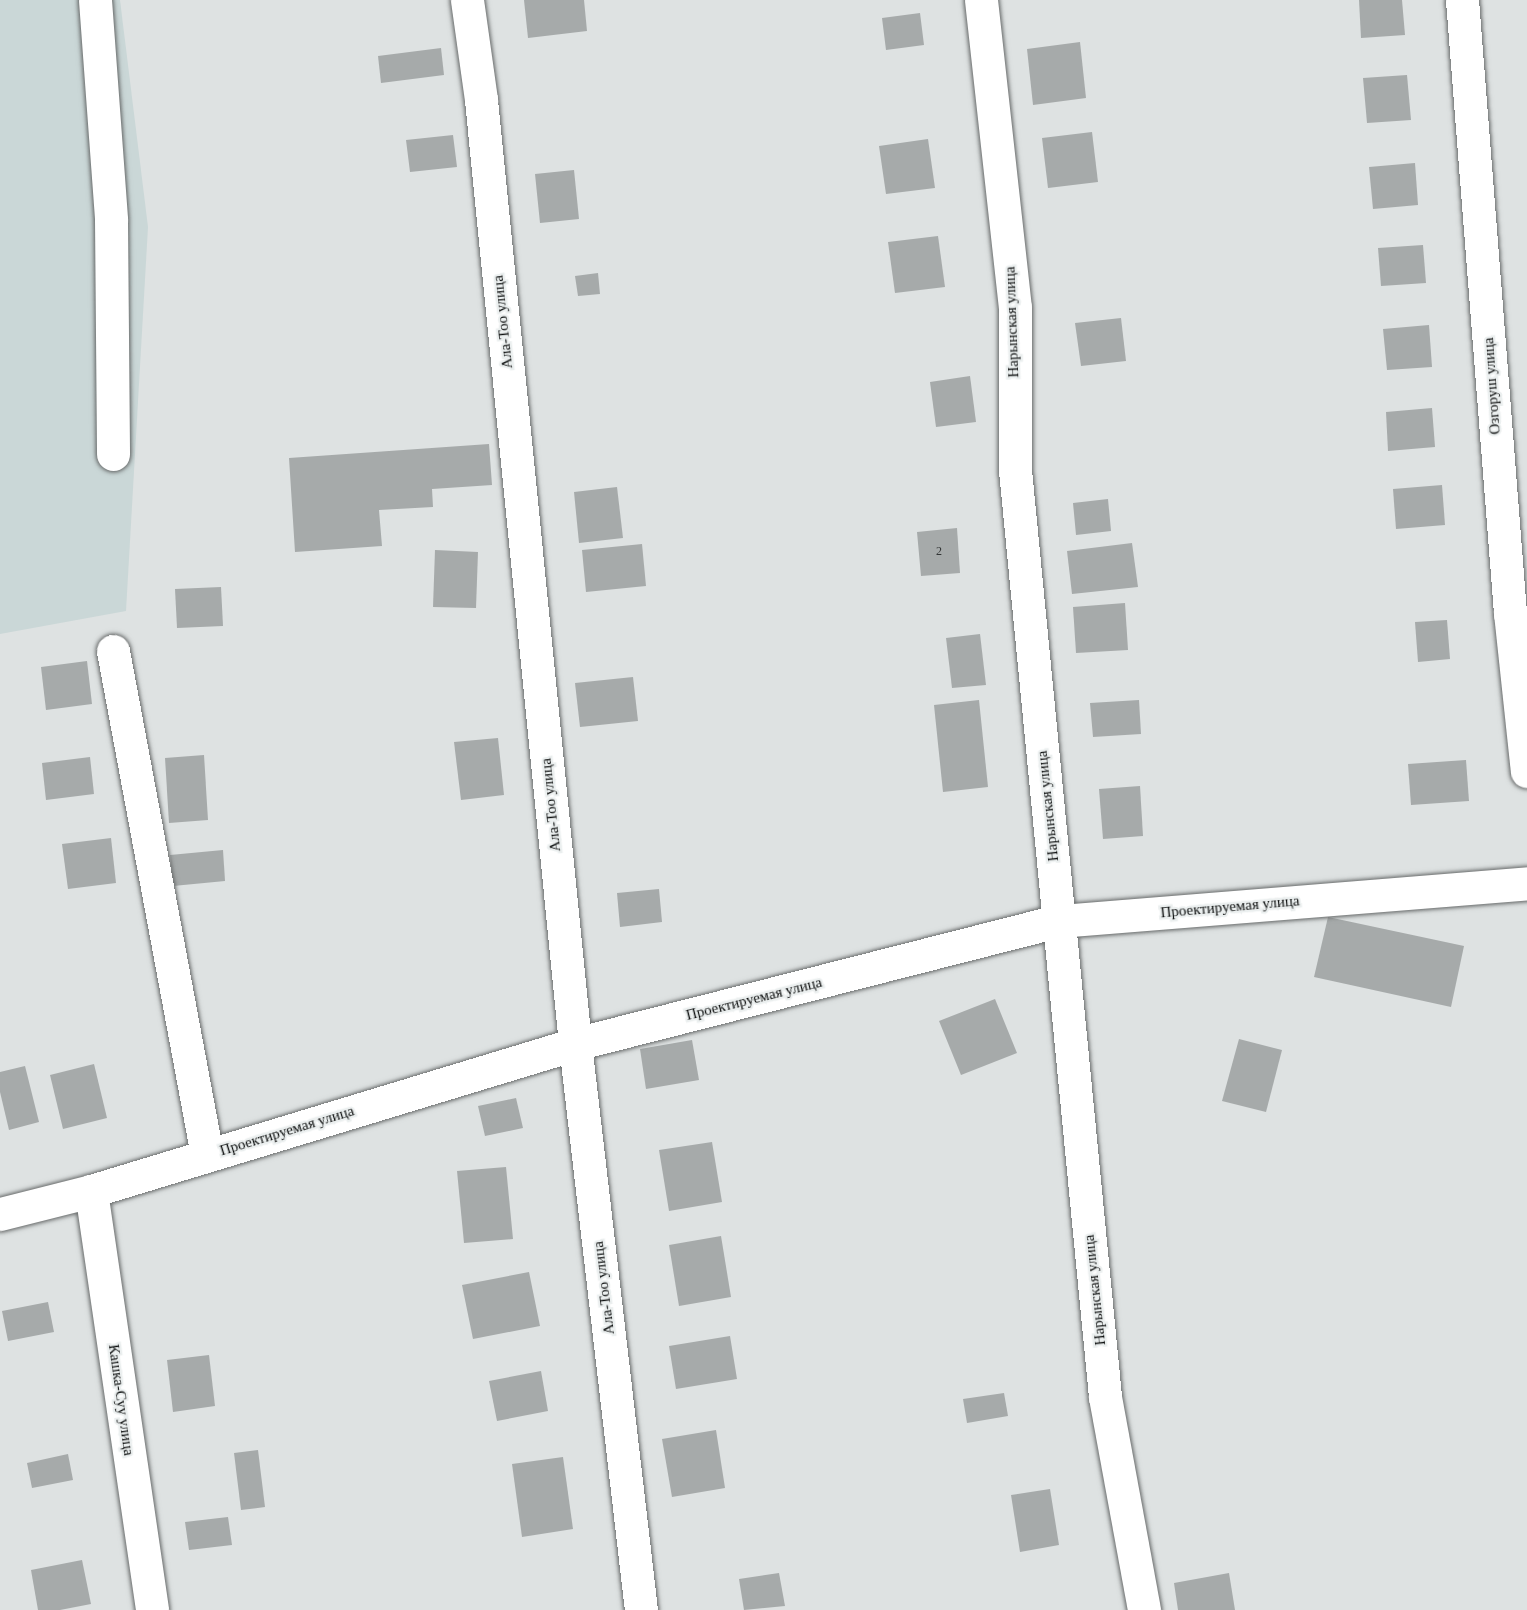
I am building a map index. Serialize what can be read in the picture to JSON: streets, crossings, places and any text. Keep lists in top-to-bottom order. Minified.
{"streets":{"street":["Ала-Тоо улица","Нарынская улица","Озгоруш улица","Проектируемая улица","Кашка-Суу улица"]},"crossings":[["Ала-Тоо улица","Проектируемая улица"],["Нарынская улица","Проектируемая улица"],["Проектируемая улица","Кашка-Суу улица"]],"house_numbers":["2"]}
